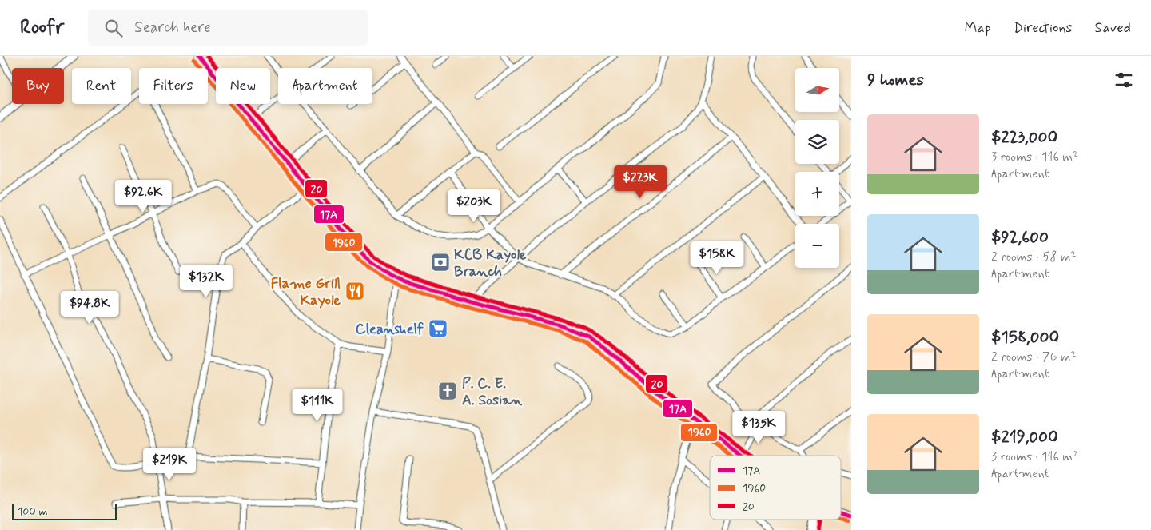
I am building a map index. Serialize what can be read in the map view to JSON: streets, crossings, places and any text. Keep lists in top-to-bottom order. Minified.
{"places":{"bank":["KCB Kayole Branch"],"restaurant":["Flame Grill Kayole"],"supermarket":["Cleanshelf"],"church":["P. C. E. A. Sosian"]},"lines":["transit line 17A","transit line 20","transit line 1960"],"legend":["17A","1960","20"],"scale_bar":"100 m","north":"right","page":{"header":"Roofr","search":"Search here","nav":["Map","Directions","Saved"],"heading":"9 homes","map_buttons":["+","−"],"chip":["Buy","Rent","Filters","New","Apartment"],"list":[{"name":"$223,000","note":"3 rooms · 116 m² · Apartment"},{"name":"$92,600","note":"2 rooms · 58 m² · Apartment"},{"name":"$158,000","note":"2 rooms · 76 m² · Apartment"},{"name":"$219,000","note":"3 rooms · 116 m² · Apartment"}],"price":["$223K","$92.6K","$203K","$158K","$132K","$94.8K","$111K","$135K","$219K"],"scale":"100 m"}}
